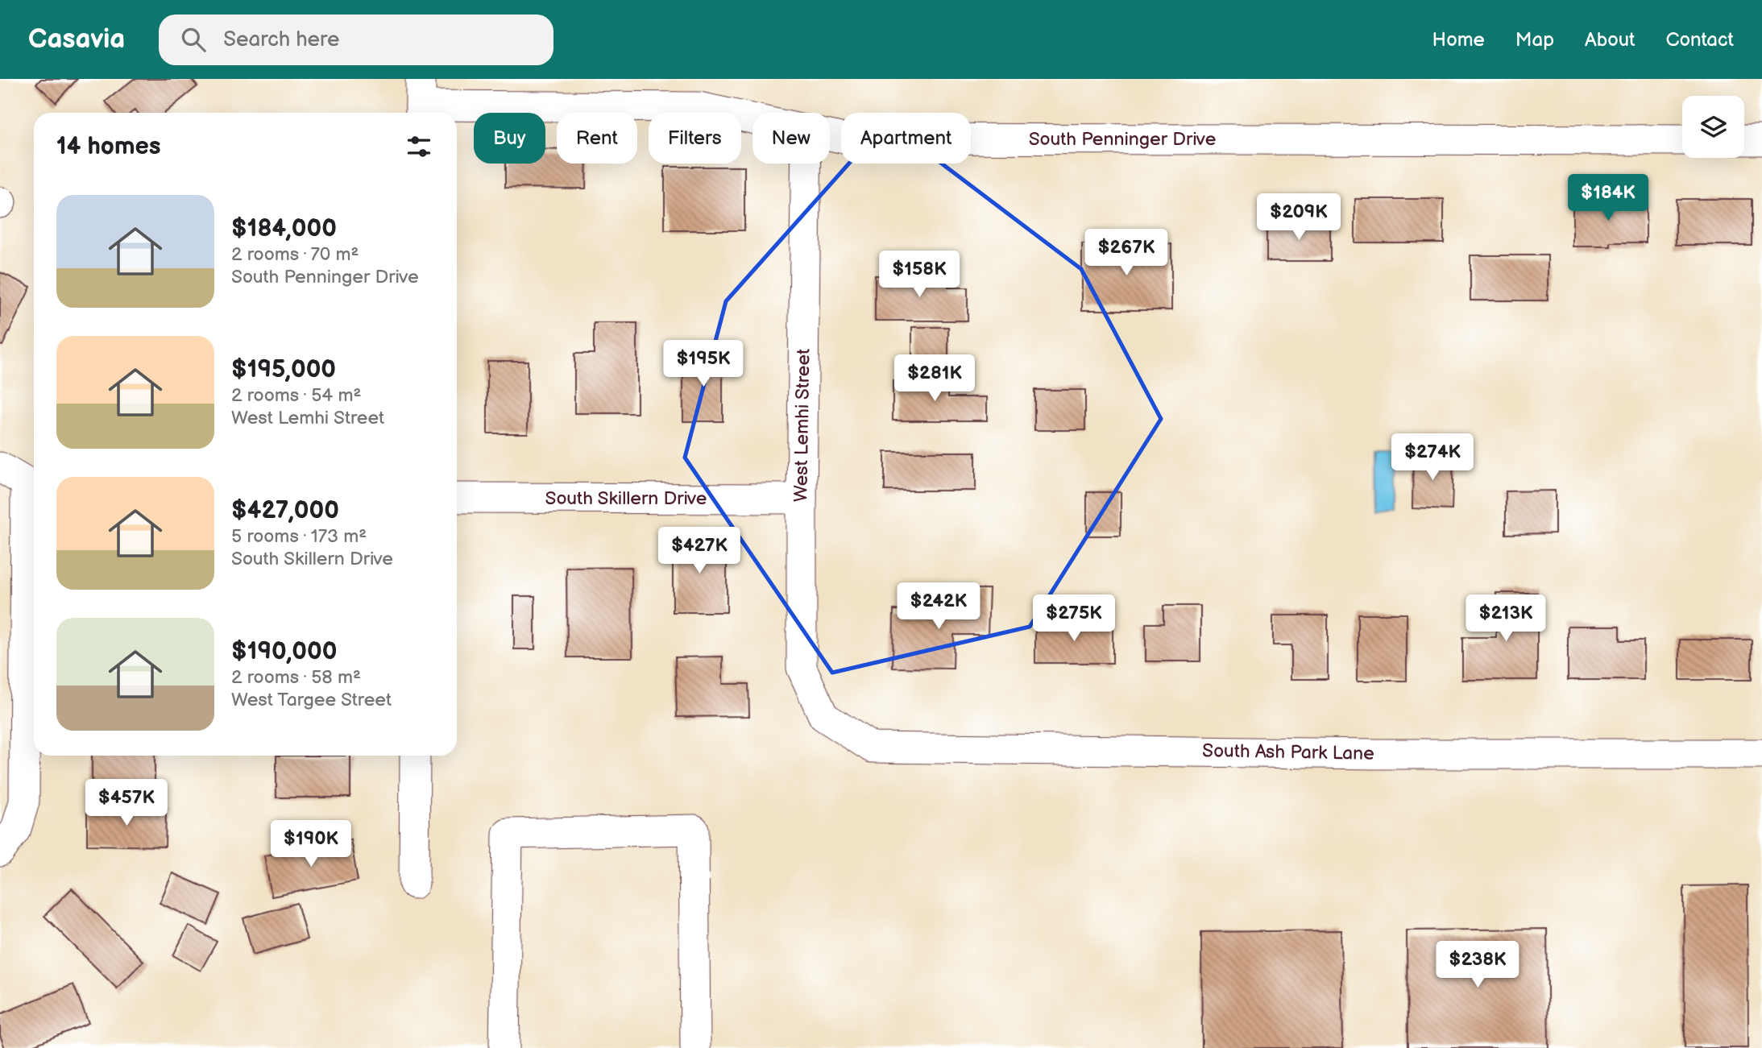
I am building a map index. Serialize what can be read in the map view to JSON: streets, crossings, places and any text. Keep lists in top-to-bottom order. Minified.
{"streets":{"street":["South Penninger Drive","West Lemhi Street","South Skillern Drive","South Ash Park Lane"]},"crossings":[["West Lemhi Street","South Skillern Drive"],["West Lemhi Street","South Ash Park Lane"]],"page":{"header":"Casavia","search":"Search here","nav":["Home","Map","About","Contact"],"chip":["Buy","Rent","Filters","New","Apartment"],"heading":"14 homes","price":["$184K","$209K","$267K","$158K","$195K","$281K","$274K","$427K","$242K","$275K","$213K","$457K","$190K","$238K"],"list":[{"name":"$184,000","note":"2 rooms · 70 m² · South Penninger Drive"},{"name":"$195,000","note":"2 rooms · 54 m² · West Lemhi Street"},{"name":"$427,000","note":"5 rooms · 173 m² · South Skillern Drive"},{"name":"$190,000","note":"2 rooms · 58 m² · West Targee Street"}]}}
